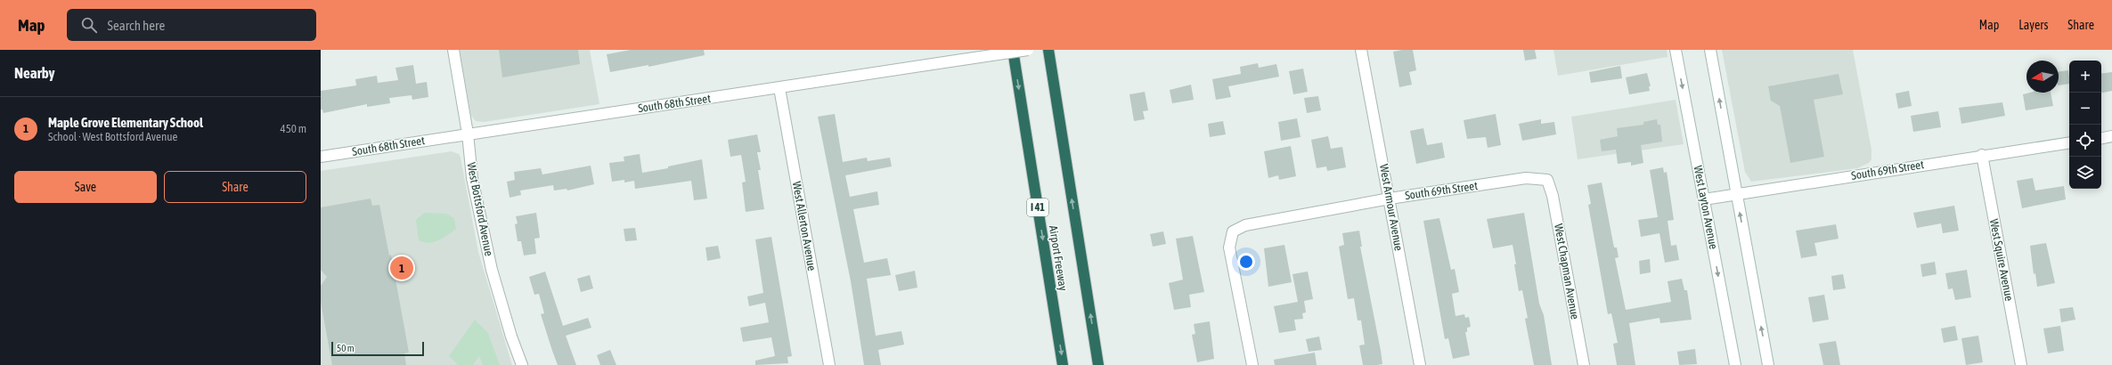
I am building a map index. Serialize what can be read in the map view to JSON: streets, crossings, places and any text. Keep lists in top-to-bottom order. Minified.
{"streets":{"highway":["I 41","Airport Freeway"],"street":["South 68th Street","South 69th Street","West Armour Avenue","West Layton Avenue","West Bottsford Avenue","West Allerton Avenue","West Squire Avenue","West Chapman Avenue"]},"crossings":[["South 68th Street","West Bottsford Avenue"],["South 68th Street","West Allerton Avenue"],["South 69th Street","West Armour Avenue"],["South 69th Street","West Layton Avenue"],["South 69th Street","West Squire Avenue"],["South 69th Street","West Chapman Avenue"]],"scale_bar":"50 m","north":"left","page":{"header":"Map","search":"Search here","nav":["Map","Layers","Share"],"heading":"Nearby","map_buttons":["+","−"],"list":[{"mark":"1","name":"Maple Grove Elementary School","note":"School · West Bottsford Avenue","value":"450 m"}],"buttons":["Save","Share"],"pins":"1","scale":"50 m"}}
